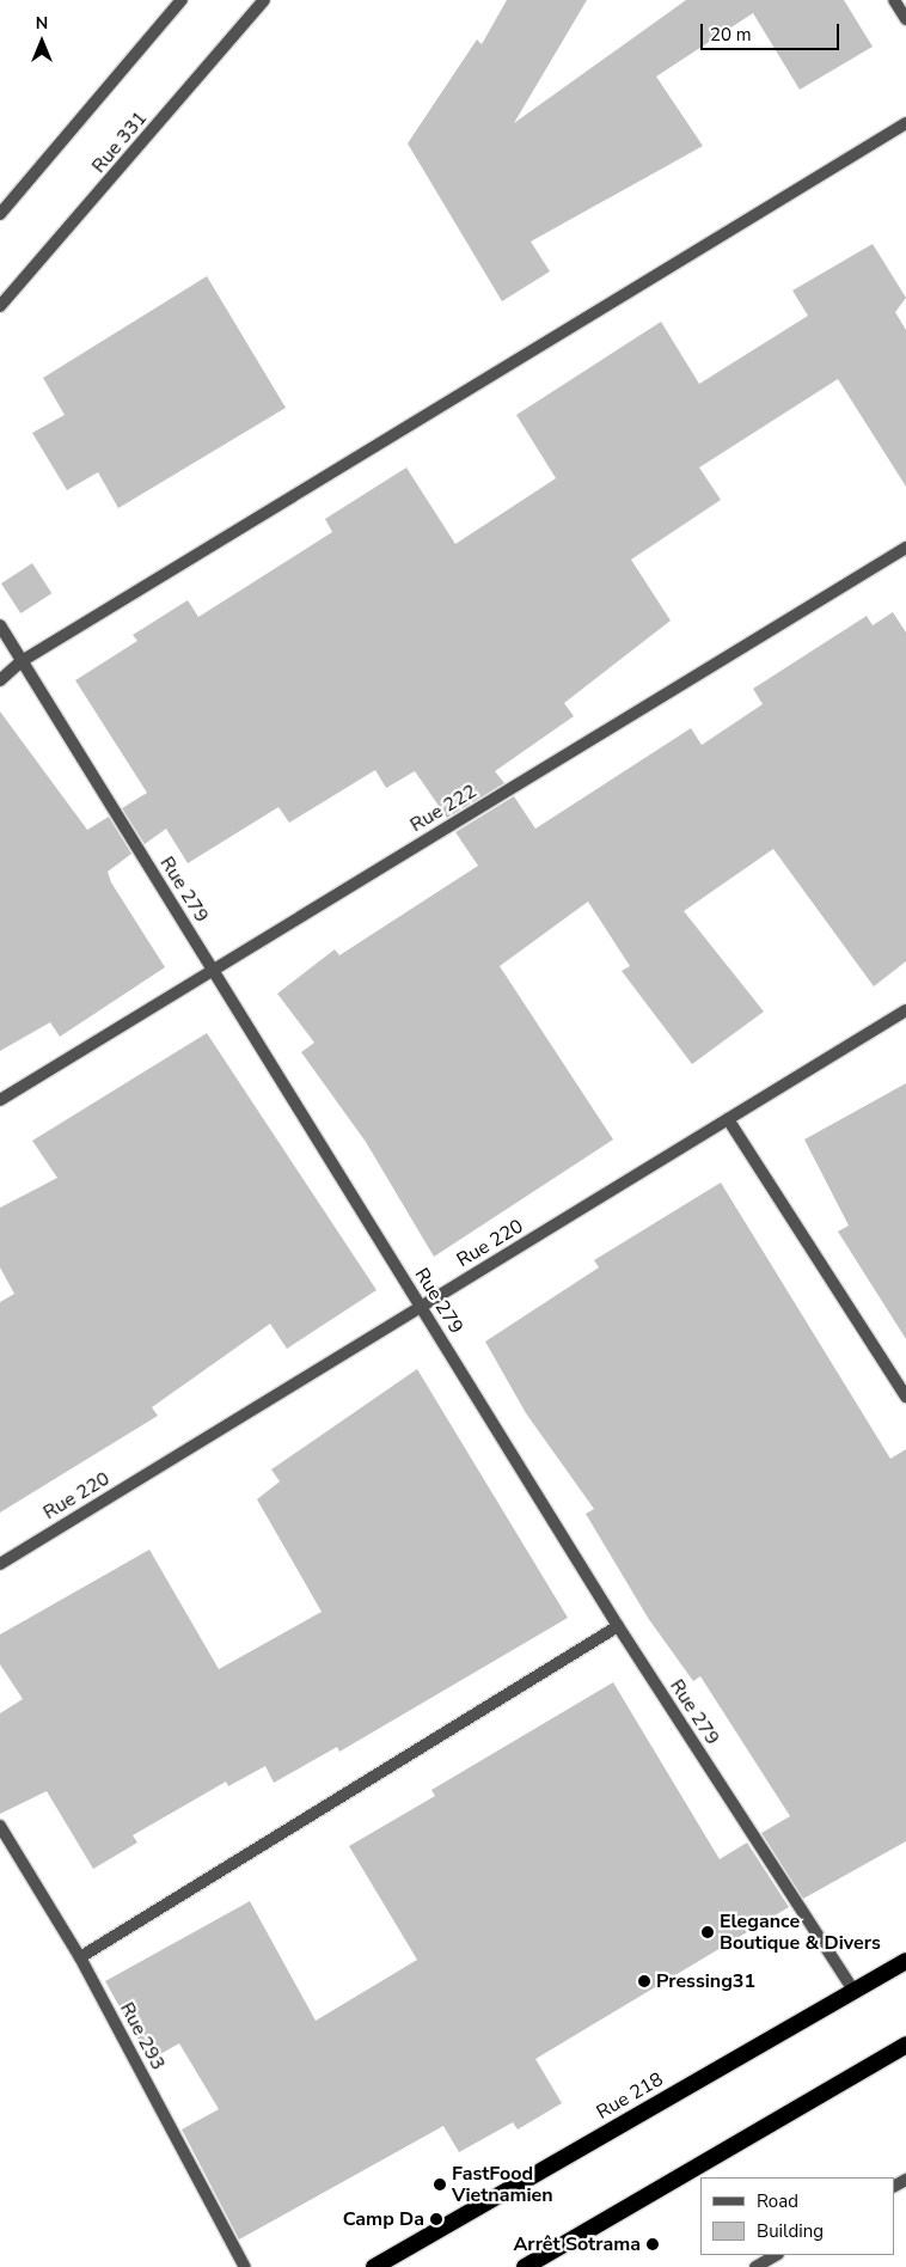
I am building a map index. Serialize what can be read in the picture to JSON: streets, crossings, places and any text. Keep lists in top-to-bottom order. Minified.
{"streets":{"highway":["Rue 218"],"street":["Rue 331","Rue 222","Rue 279","Rue 220","Rue 293"]},"crossings":[["Rue 222","Rue 279"],["Rue 279","Rue 220"],["Rue 279","Rue 218"]],"places":["Elegance Boutique & Divers","Pressing31","FastFood Vietnamien","Camp Da","Arrêt Sotrama"],"legend":["Road","Building"],"scale_bar":"20 m","north":"top"}
